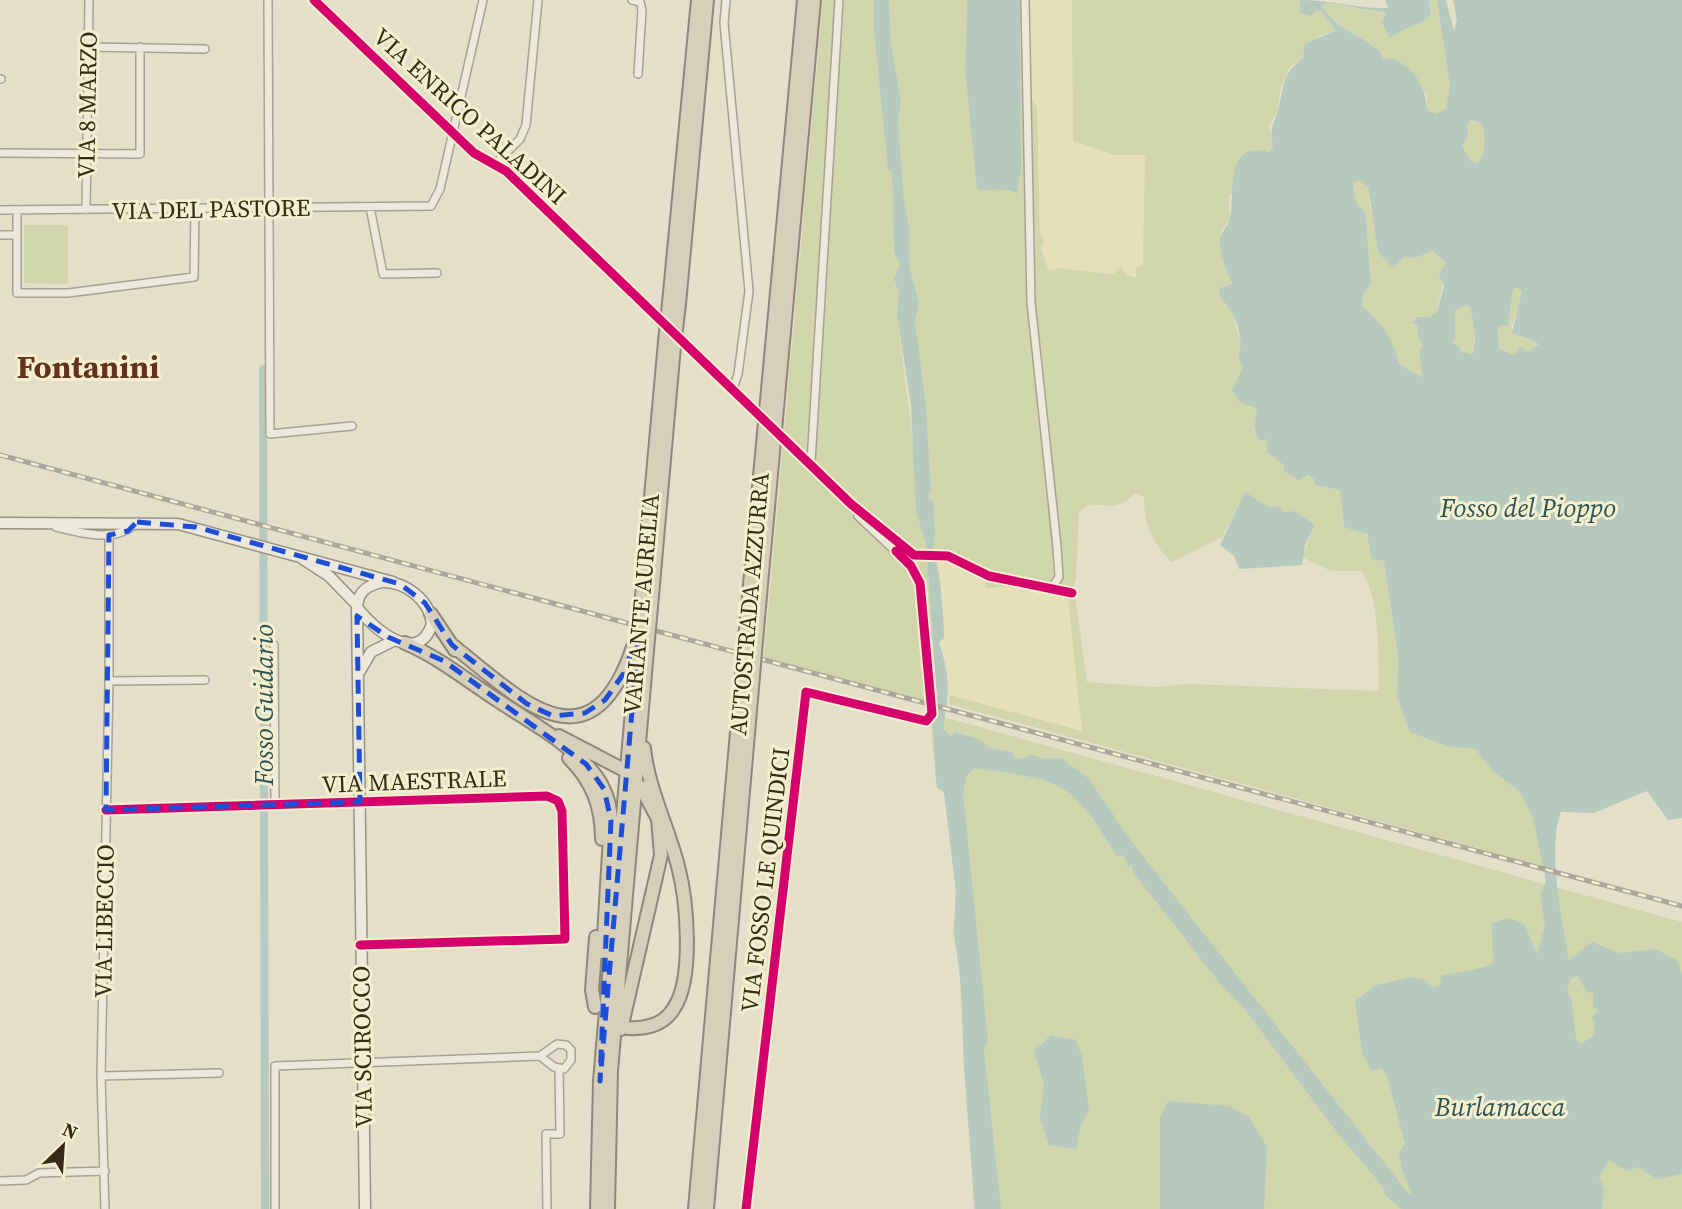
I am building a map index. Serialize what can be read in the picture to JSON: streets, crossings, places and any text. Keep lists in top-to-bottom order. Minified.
{"streets":{"highway":["VARIANTE AURELIA","AUTOSTRADA AZZURRA"],"street":["VIA 8 MARZO","VIA ENRICO PALADINI","VIA DEL PASTORE","VIA MAESTRALE","VIA FOSSO LE QUINDICI","VIA LIBECCIO","VIA SCIROCCO"]},"crossings":[["VIA 8 MARZO","VIA DEL PASTORE"],["VIA ENRICO PALADINI","VIA DEL PASTORE"],["VIA MAESTRALE","VIA LIBECCIO"],["VIA MAESTRALE","VIA SCIROCCO"]],"districts":["Fontanini"],"water":["Fosso del Pioppo","Fosso Guidario","Burlamacca"],"north":"top right"}
